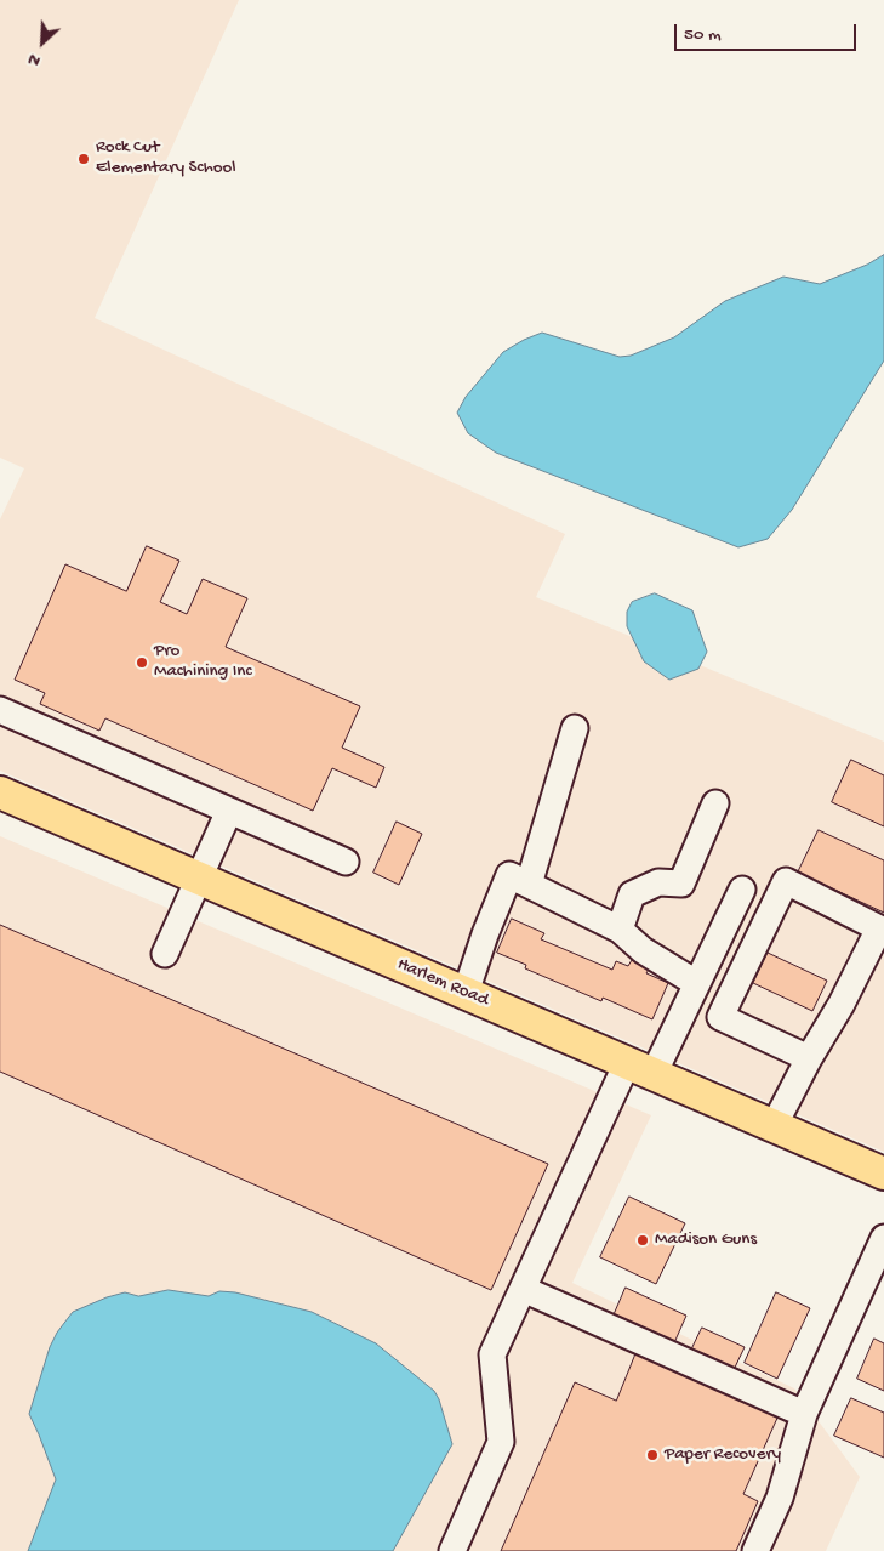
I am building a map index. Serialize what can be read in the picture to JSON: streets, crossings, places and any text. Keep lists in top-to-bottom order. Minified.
{"streets":{"main road":["Harlem Road"]},"places":["Rock Cut Elementary School","Pro Machining Inc","Madison Guns","Paper Recovery"],"scale_bar":"50 m","north":"bottom left"}
